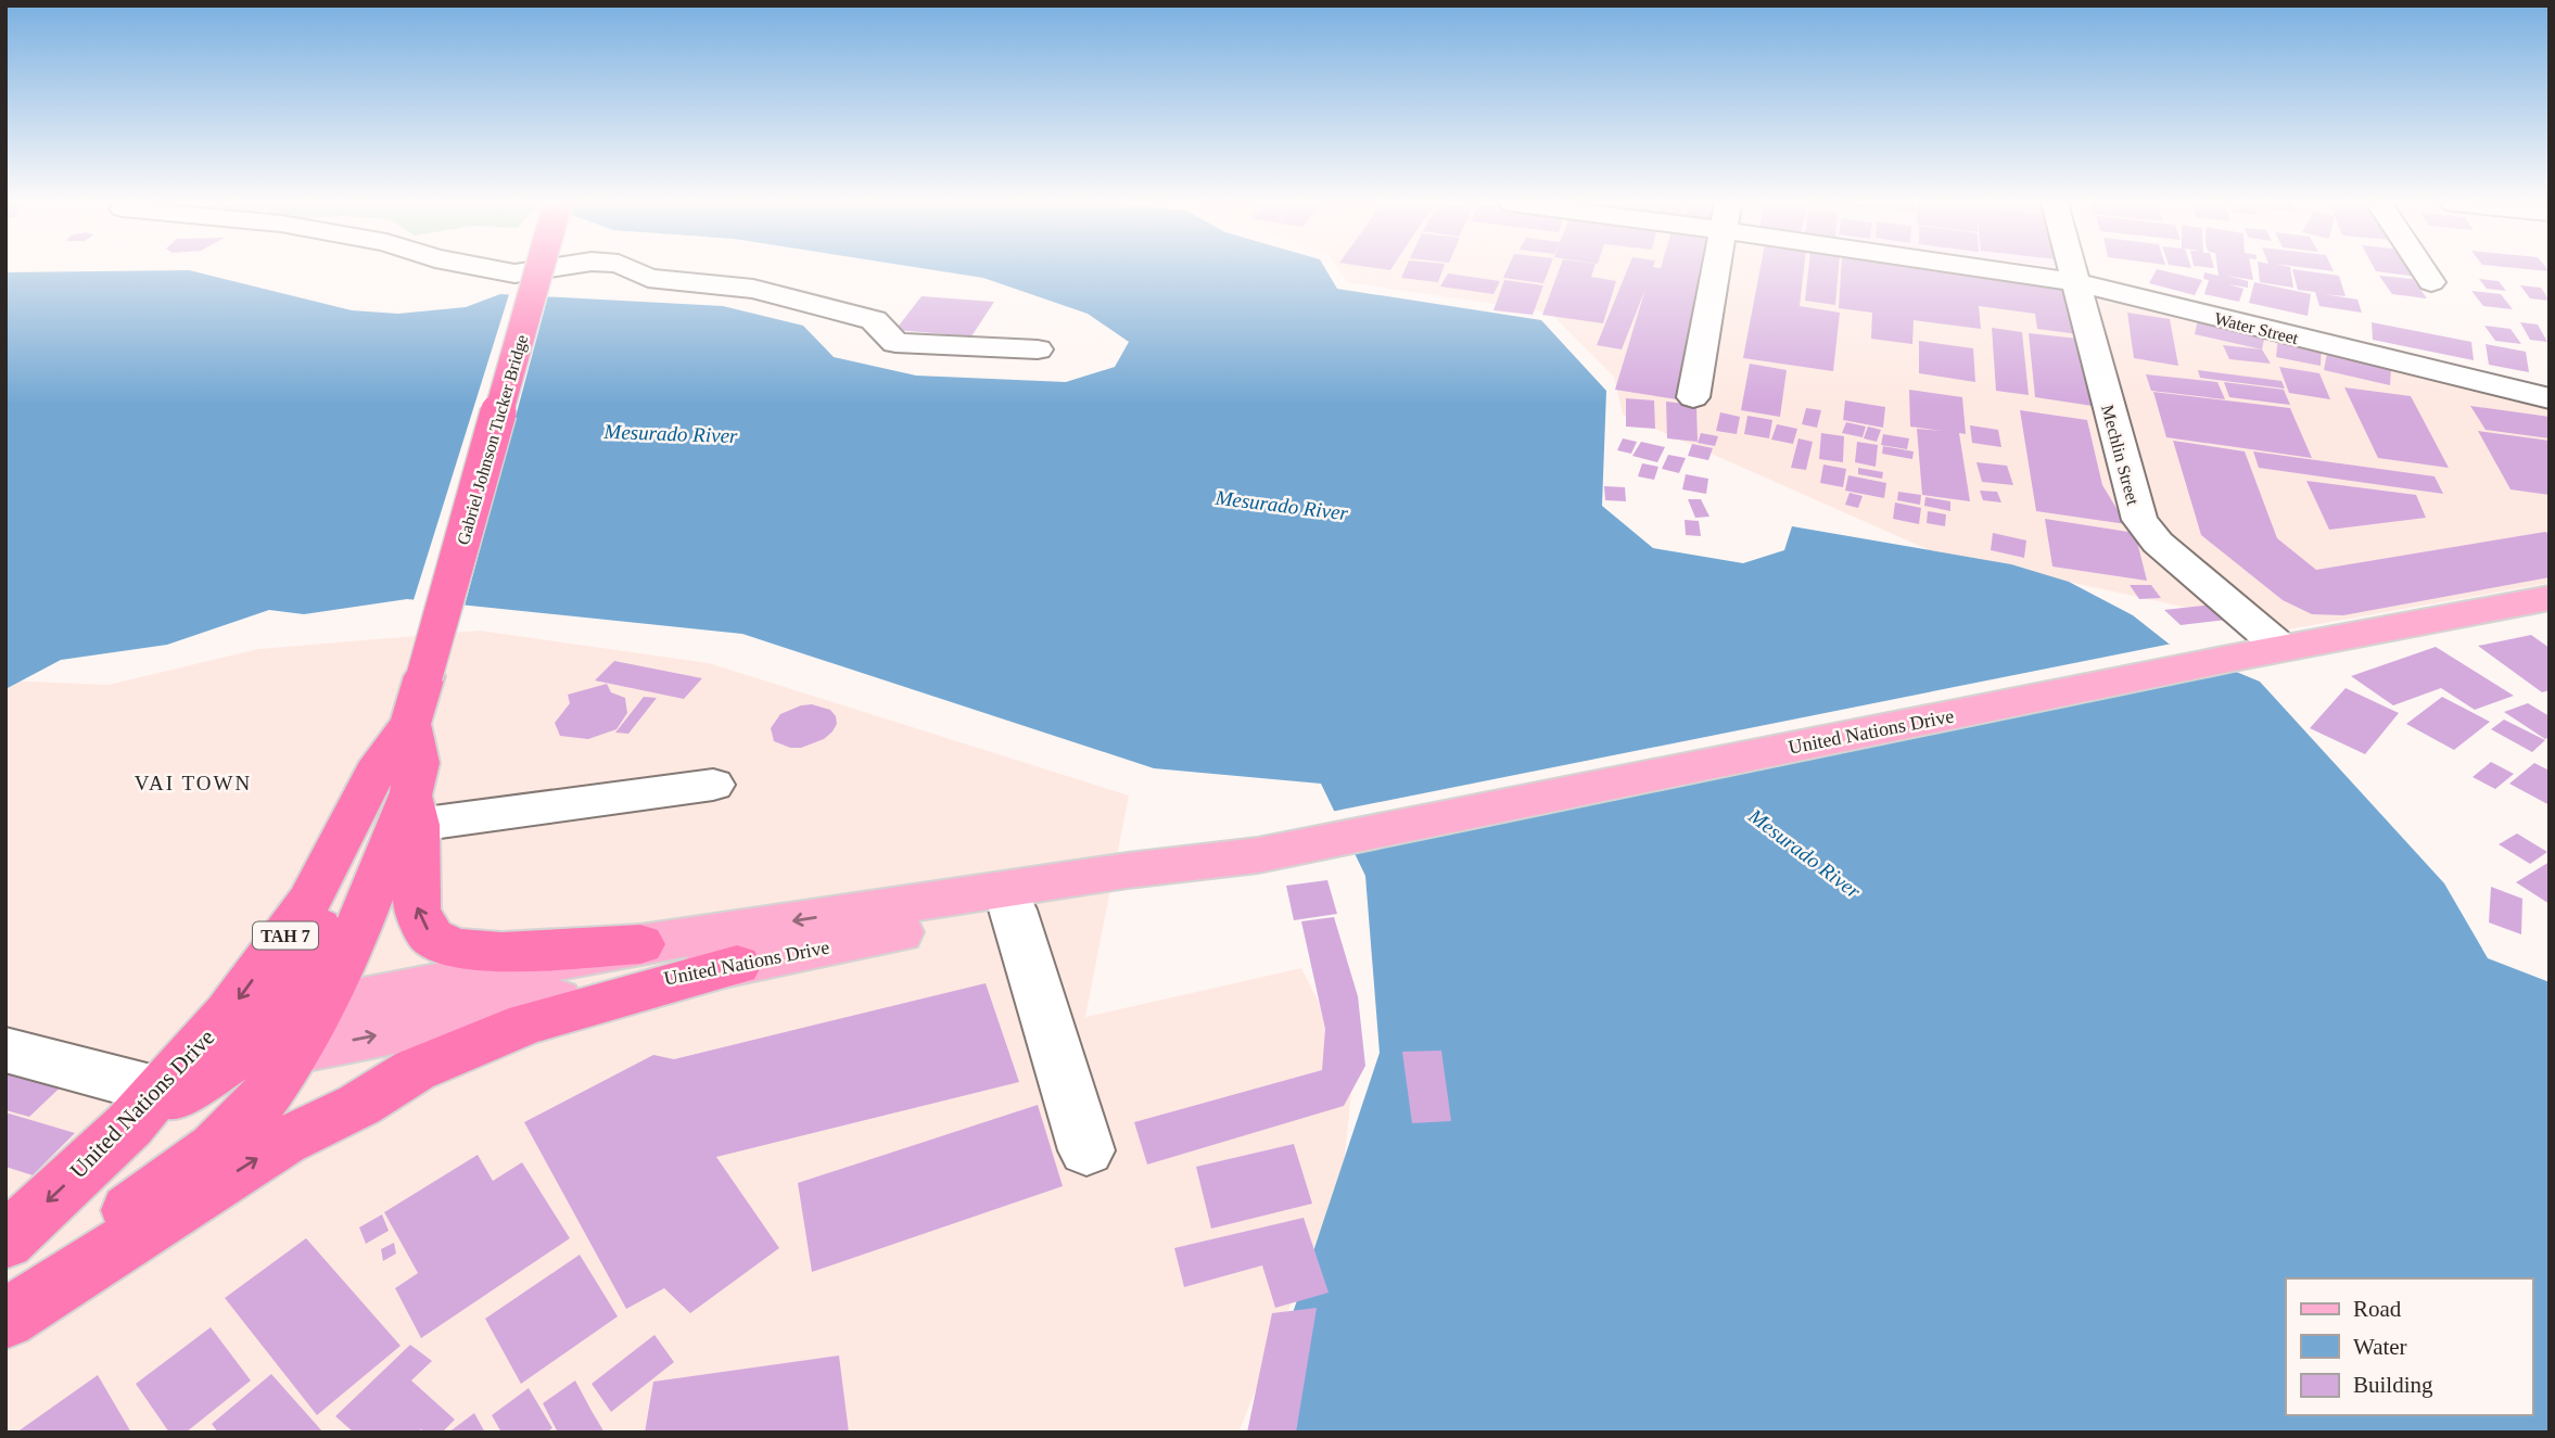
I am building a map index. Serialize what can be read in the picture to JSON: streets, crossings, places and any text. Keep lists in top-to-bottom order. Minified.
{"streets":{"highway":["Gabriel Johnson Tucker Bridge","United Nations Drive","TAH 7"],"street":["Water Street","Mechlin Street"]},"crossings":[["Water Street","Mechlin Street"],["Gabriel Johnson Tucker Bridge","United Nations Drive"],["Mechlin Street","United Nations Drive"]],"districts":["VAI TOWN"],"water":["Mesurado River"],"legend":["Road","Water","Building"]}
